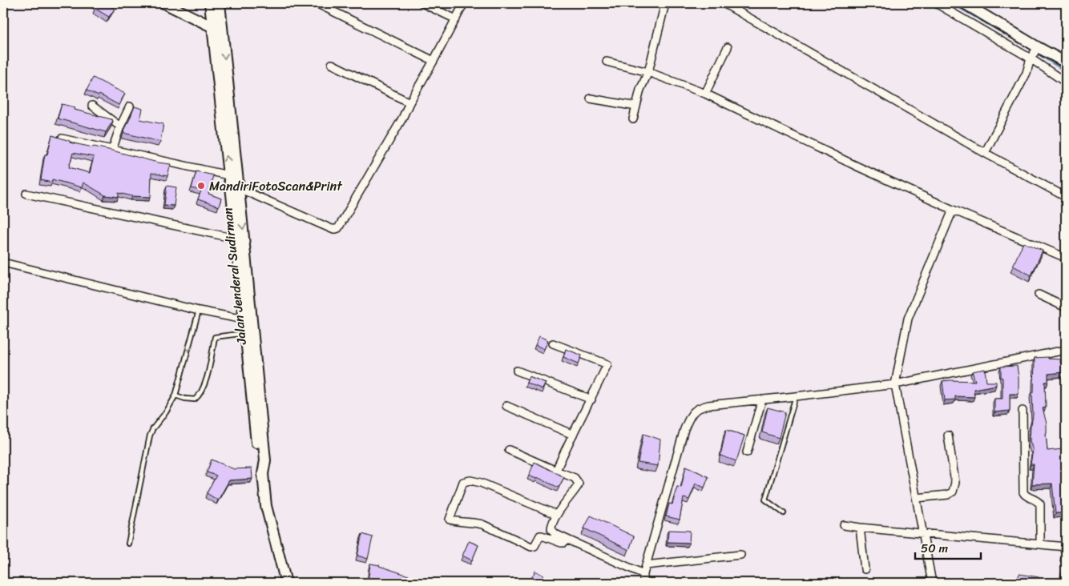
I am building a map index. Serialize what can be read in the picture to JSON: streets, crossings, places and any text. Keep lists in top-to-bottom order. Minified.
{"streets":{"main road":["Jalan Jenderal Sudirman"]},"places":["MandiriFotoScan&Print"],"scale_bar":"50 m"}
